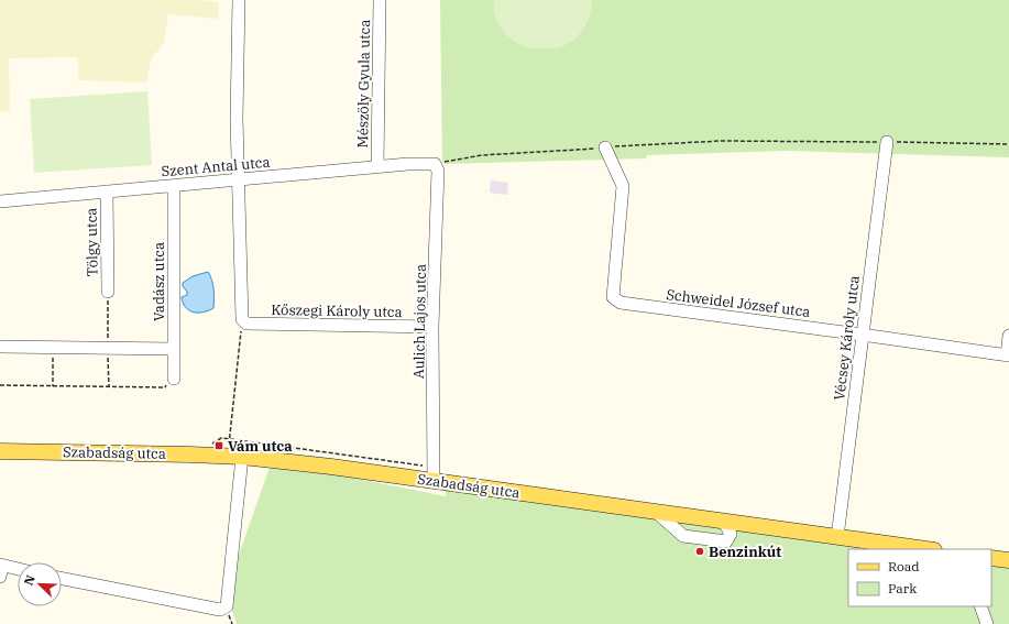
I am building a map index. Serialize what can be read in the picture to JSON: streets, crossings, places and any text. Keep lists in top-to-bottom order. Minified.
{"streets":{"main road":["Szabadság utca"],"street":["Mészöly Gyula utca","Szent Antal utca","Tölgy utca","Vadász utca","Schweidel József utca","Kőszegi Károly utca","Aulich Lajos utca","Vécsey Károly utca"]},"crossings":[["Mészöly Gyula utca","Szent Antal utca"],["Szent Antal utca","Tölgy utca"],["Szent Antal utca","Vadász utca"],["Szent Antal utca","Aulich Lajos utca"],["Schweidel József utca","Vécsey Károly utca"],["Kőszegi Károly utca","Aulich Lajos utca"],["Aulich Lajos utca","Szabadság utca"],["Vécsey Károly utca","Szabadság utca"]],"places":{"transit":["Vám utca"],"other":["Benzinkút"]},"legend":["Road","Park"],"north":"top left"}
